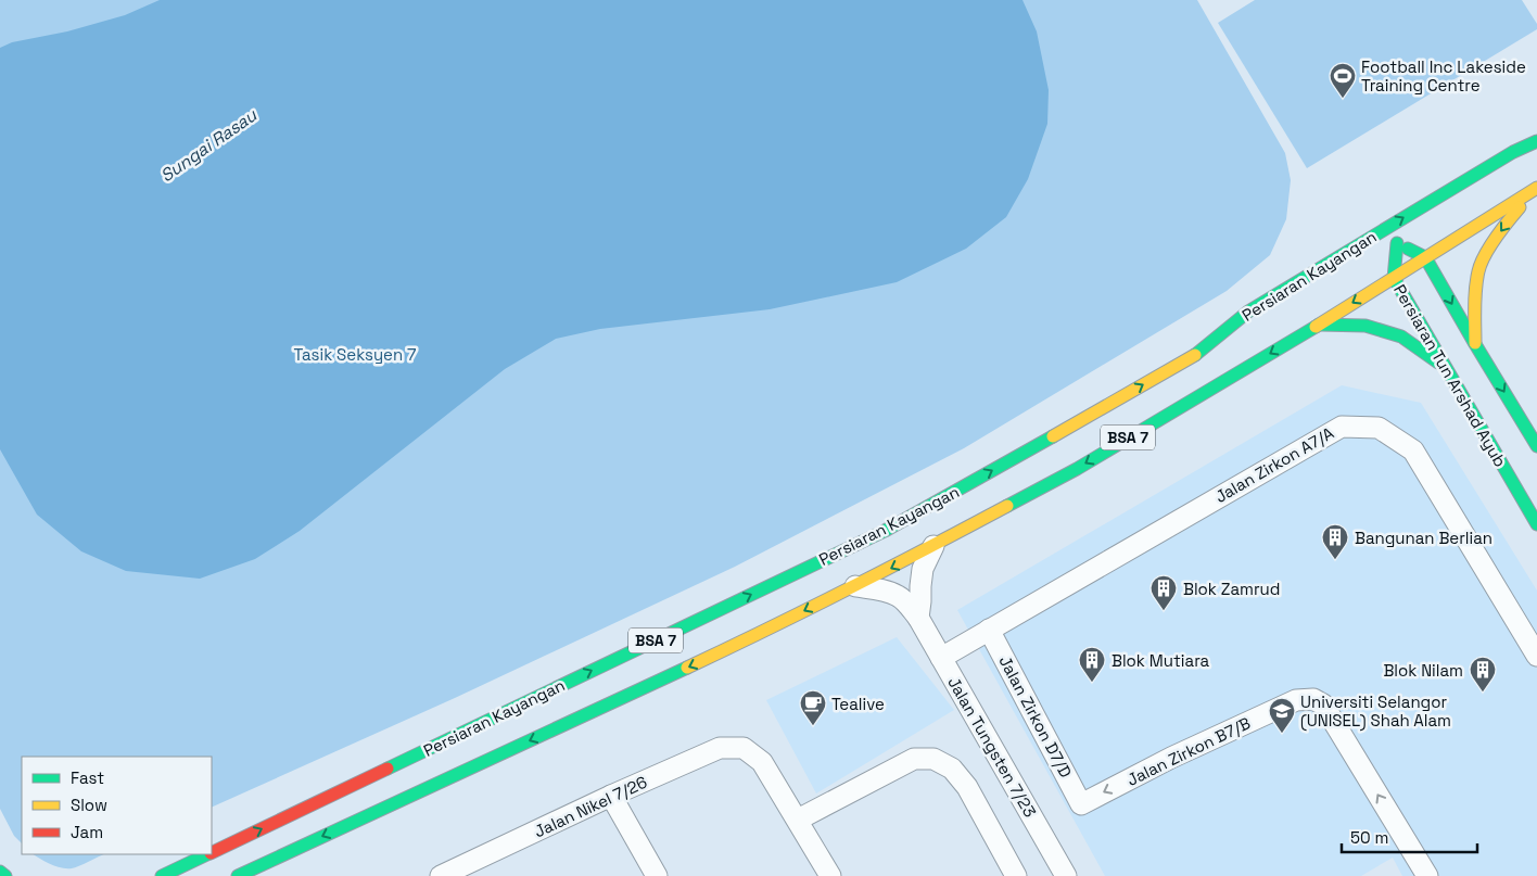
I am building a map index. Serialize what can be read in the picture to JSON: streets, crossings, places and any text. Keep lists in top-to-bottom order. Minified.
{"streets":{"main road":["Persiaran Kayangan","Persiaran Tun Arshad Ayub","BSA 7"],"street":["Jalan Zirkon A7/A","Jalan Zirkon D7/D","Jalan Tungsten 7/23","Jalan Zirkon B7/B","Jalan Nikel 7/26"]},"crossings":[["Persiaran Tun Arshad Ayub","BSA 7"],["BSA 7","Jalan Tungsten 7/23"],["Jalan Zirkon A7/A","Jalan Zirkon D7/D"],["Jalan Zirkon A7/A","Jalan Tungsten 7/23"],["Jalan Zirkon D7/D","Jalan Zirkon B7/B"]],"water":["Sungai Rasau"],"parks":["Tasik Seksyen 7"],"places":{"sports":["Football Inc Lakeside Training Centre"],"building":["Bangunan Berlian","Blok Zamrud","Blok Mutiara","Blok Nilam"],"cafe":["Tealive"],"school or university":["Universiti Selangor (UNISEL) Shah Alam"]},"legend":["Fast","Slow","Jam"],"scale_bar":"50 m"}
